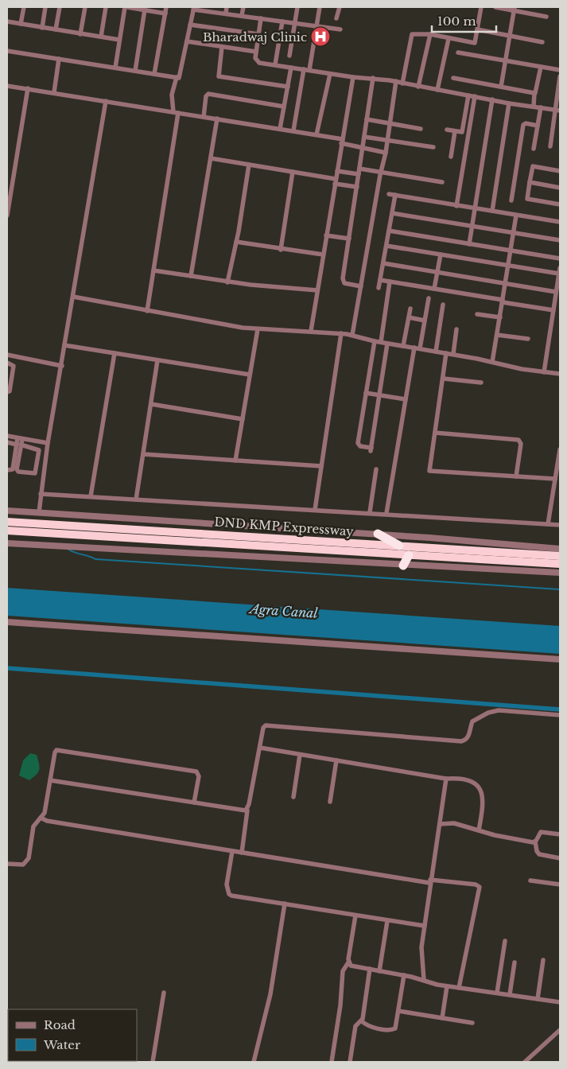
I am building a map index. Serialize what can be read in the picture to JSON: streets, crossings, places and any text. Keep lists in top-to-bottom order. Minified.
{"streets":{"highway":["DND KMP Expressway"]},"water":["Agra Canal"],"places":{"hospital":["Bharadwaj Clinic"]},"legend":["Road","Water"],"scale_bar":"100 m"}
